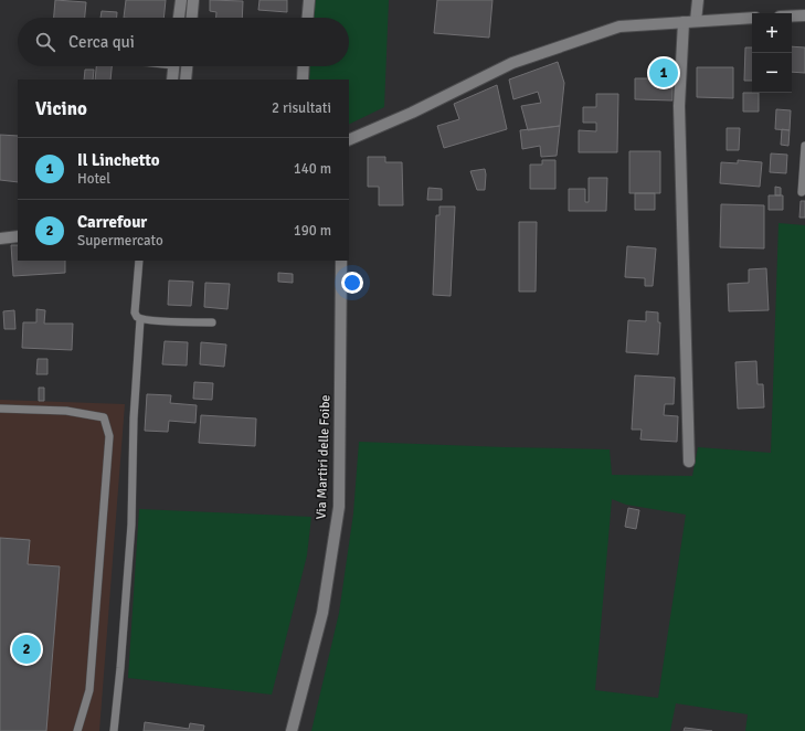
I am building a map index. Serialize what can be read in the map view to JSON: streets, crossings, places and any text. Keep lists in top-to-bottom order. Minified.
{"streets":{"street":["Via Martiri delle Foibe"]},"page":{"map_buttons":["+","−"],"search":"Cerca qui","pins":["1","2"],"heading":["Vicino","2 risultati"],"list":[{"mark":"1","name":"Il Linchetto","note":"Hotel","value":"140 m"},{"mark":"2","name":"Carrefour","note":"Supermercato","value":"190 m"}]}}
